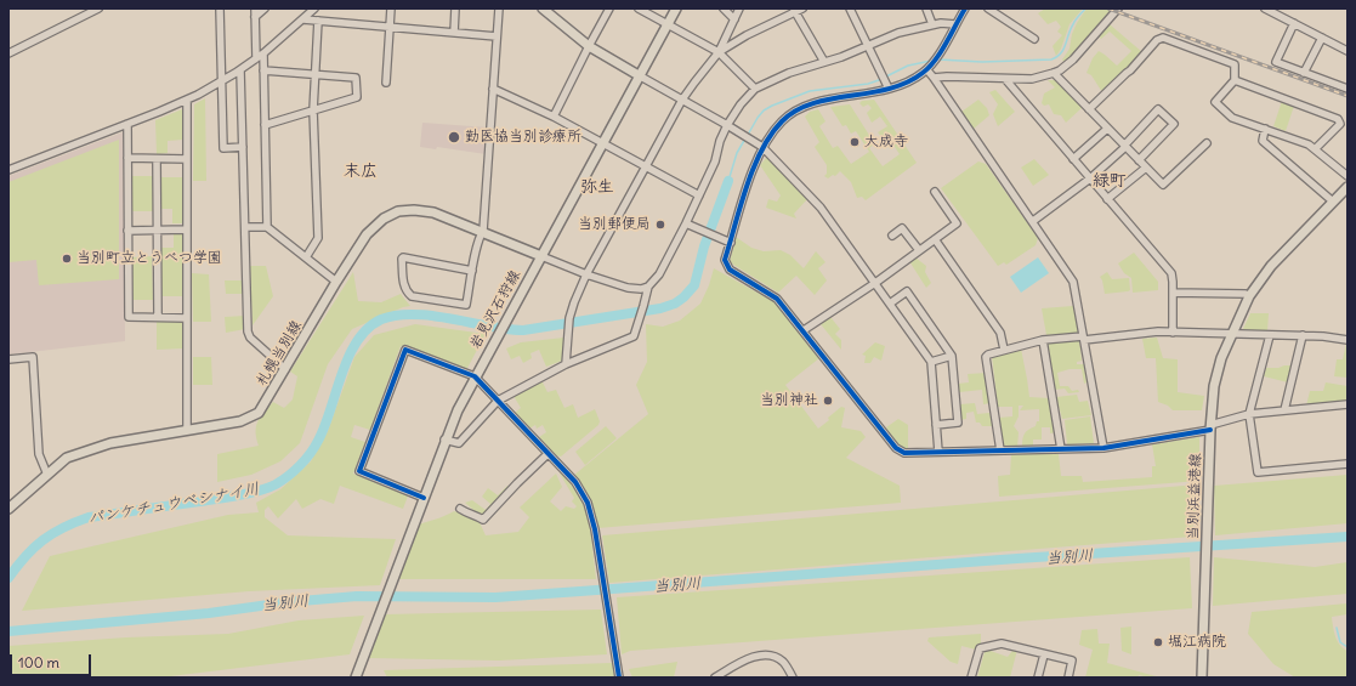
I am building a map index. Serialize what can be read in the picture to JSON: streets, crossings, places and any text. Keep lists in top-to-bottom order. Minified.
{"streets":{"main road":["岩見沢石狩線","札幌当別線","当別浜益港線"]},"crossings":[["岩見沢石狩線","札幌当別線"]],"districts":["末広","緑町","弥生"],"water":["パンケチュウベシナイ川","当別川"],"places":["勤医協当別診療所","大成寺","当別郵便局","当別町立とうべつ学園","当別神社","堀江病院"],"scale_bar":"100 m"}
